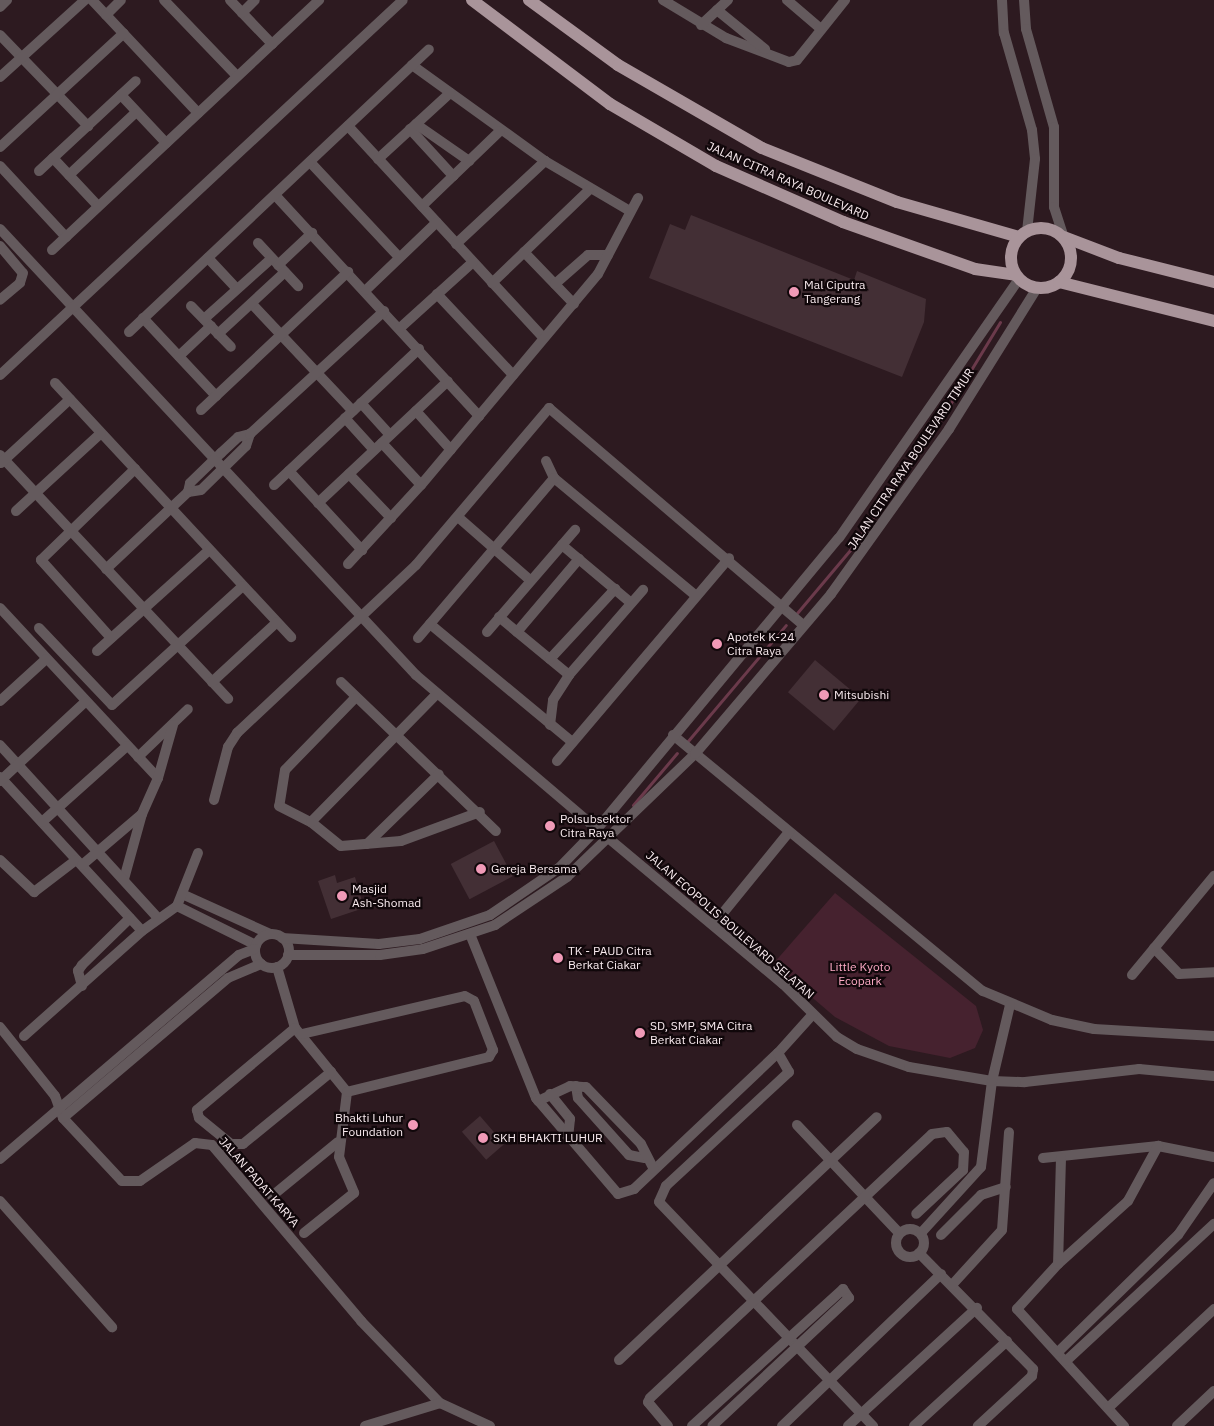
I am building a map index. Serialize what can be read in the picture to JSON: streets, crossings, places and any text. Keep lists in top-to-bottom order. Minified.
{"streets":{"main road":["JALAN CITRA RAYA BOULEVARD"],"street":["JALAN CITRA RAYA BOULEVARD TIMUR","JALAN ECOPOLIS BOULEVARD SELATAN","JALAN PADAT KARYA"]},"crossings":[["JALAN CITRA RAYA BOULEVARD","JALAN CITRA RAYA BOULEVARD TIMUR"],["JALAN CITRA RAYA BOULEVARD TIMUR","JALAN ECOPOLIS BOULEVARD SELATAN"]],"parks":["Little Kyoto Ecopark"],"places":["Mal Ciputra Tangerang","Apotek K-24 Citra Raya","Mitsubishi","Polsubsektor Citra Raya","Gereja Bersama","Masjid Ash-Shomad","TK - PAUD Citra Berkat Ciakar","SD, SMP, SMA Citra Berkat Ciakar","Bhakti Luhur Foundation","SKH BHAKTI LUHUR"]}
